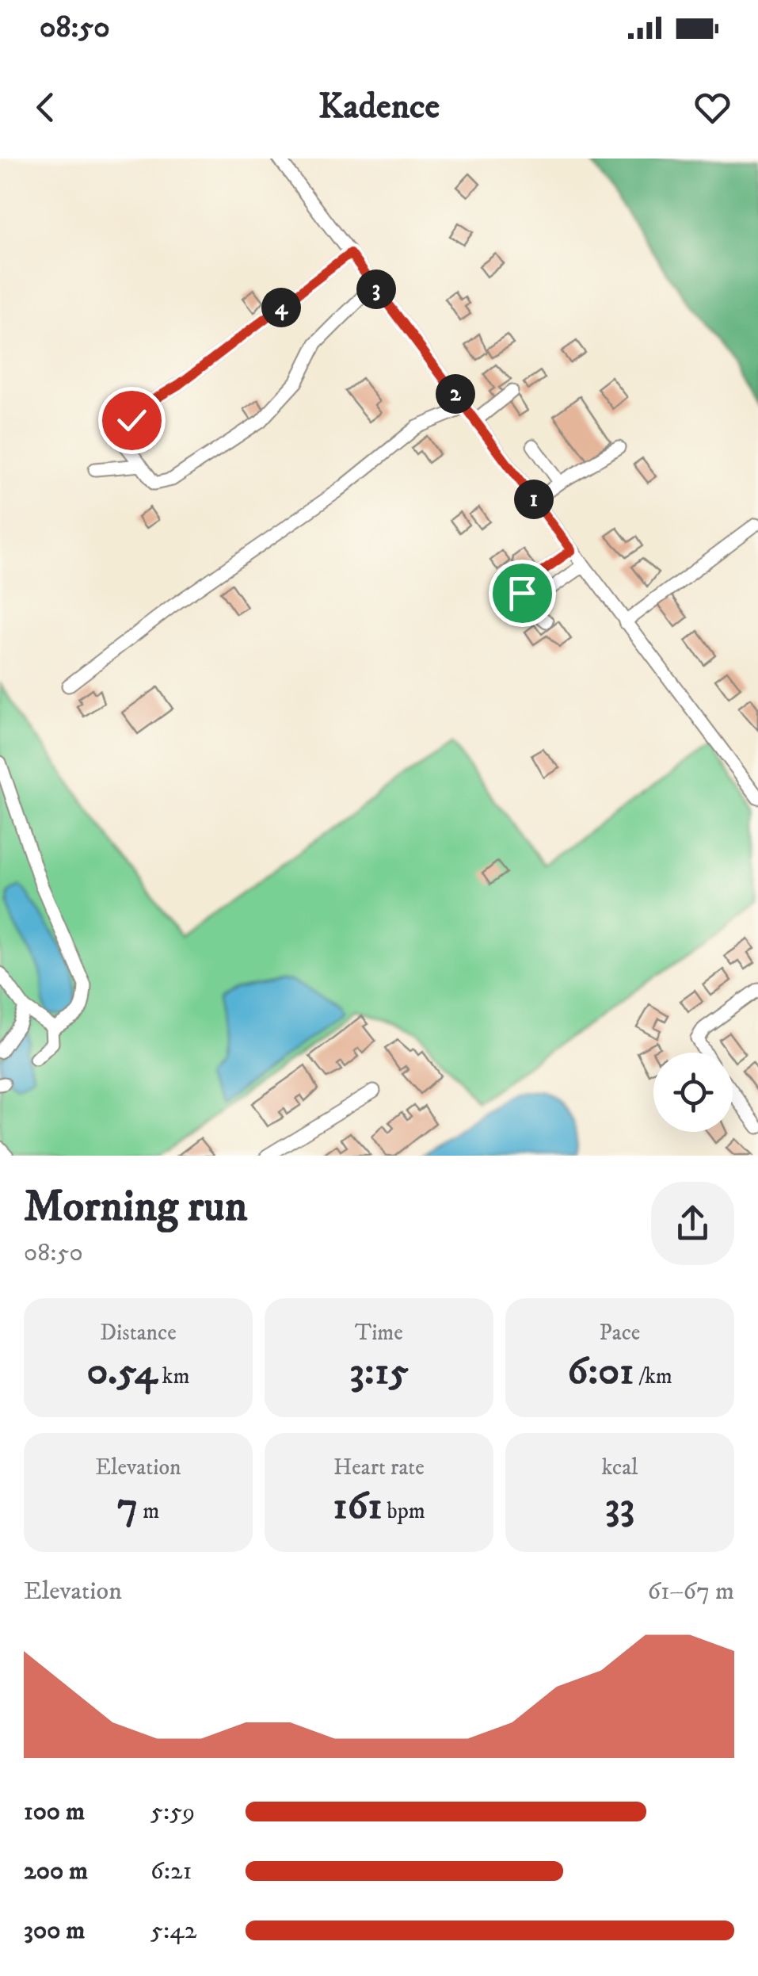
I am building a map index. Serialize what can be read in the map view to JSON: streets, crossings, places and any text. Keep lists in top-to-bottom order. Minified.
{"page":{"status":"08:50","header":"Kadence","pins":["3","4","2","1"],"heading":["Morning run","08:50"],"stats":[["Distance","0.54 km"],["Time","3:15"],["Pace","6:01 /km"],["Elevation","7 m"],["Heart rate","161 bpm"],["kcal","33"]],"chart":["Elevation","61–67 m"],"list":[{"name":"100 m","note":"5:59"},{"name":"200 m","note":"6:21"},{"name":"300 m","note":"5:42"}]}}
